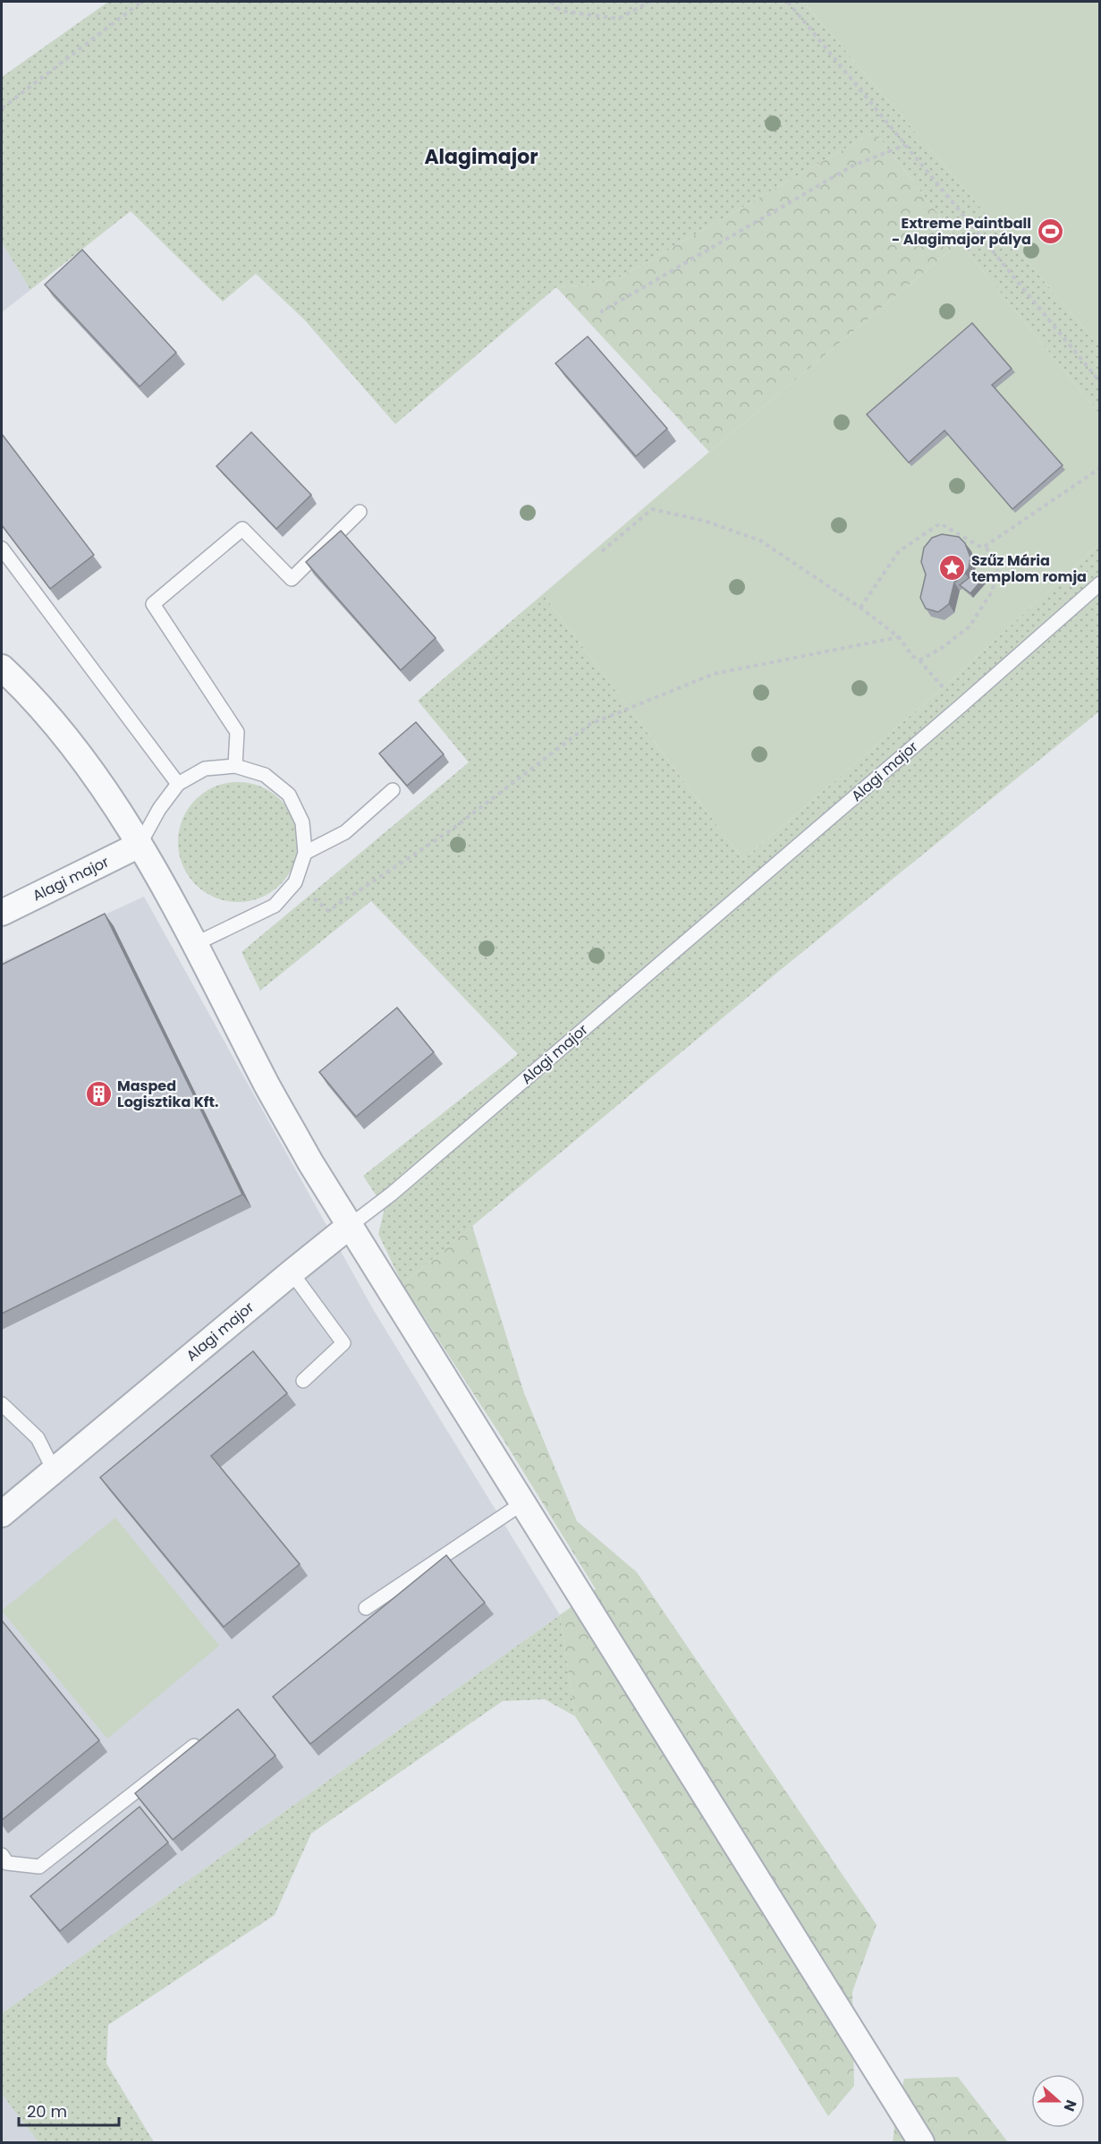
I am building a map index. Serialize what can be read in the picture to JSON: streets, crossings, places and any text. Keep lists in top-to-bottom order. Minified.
{"streets":{"street":["Alagi major"]},"districts":["Alagimajor"],"places":{"sports":["Extreme Paintball - Alagimajor pálya"],"place":["Szűz Mária templom romja"],"building":["Masped Logisztika Kft."]},"scale_bar":"20 m","north":"right"}
